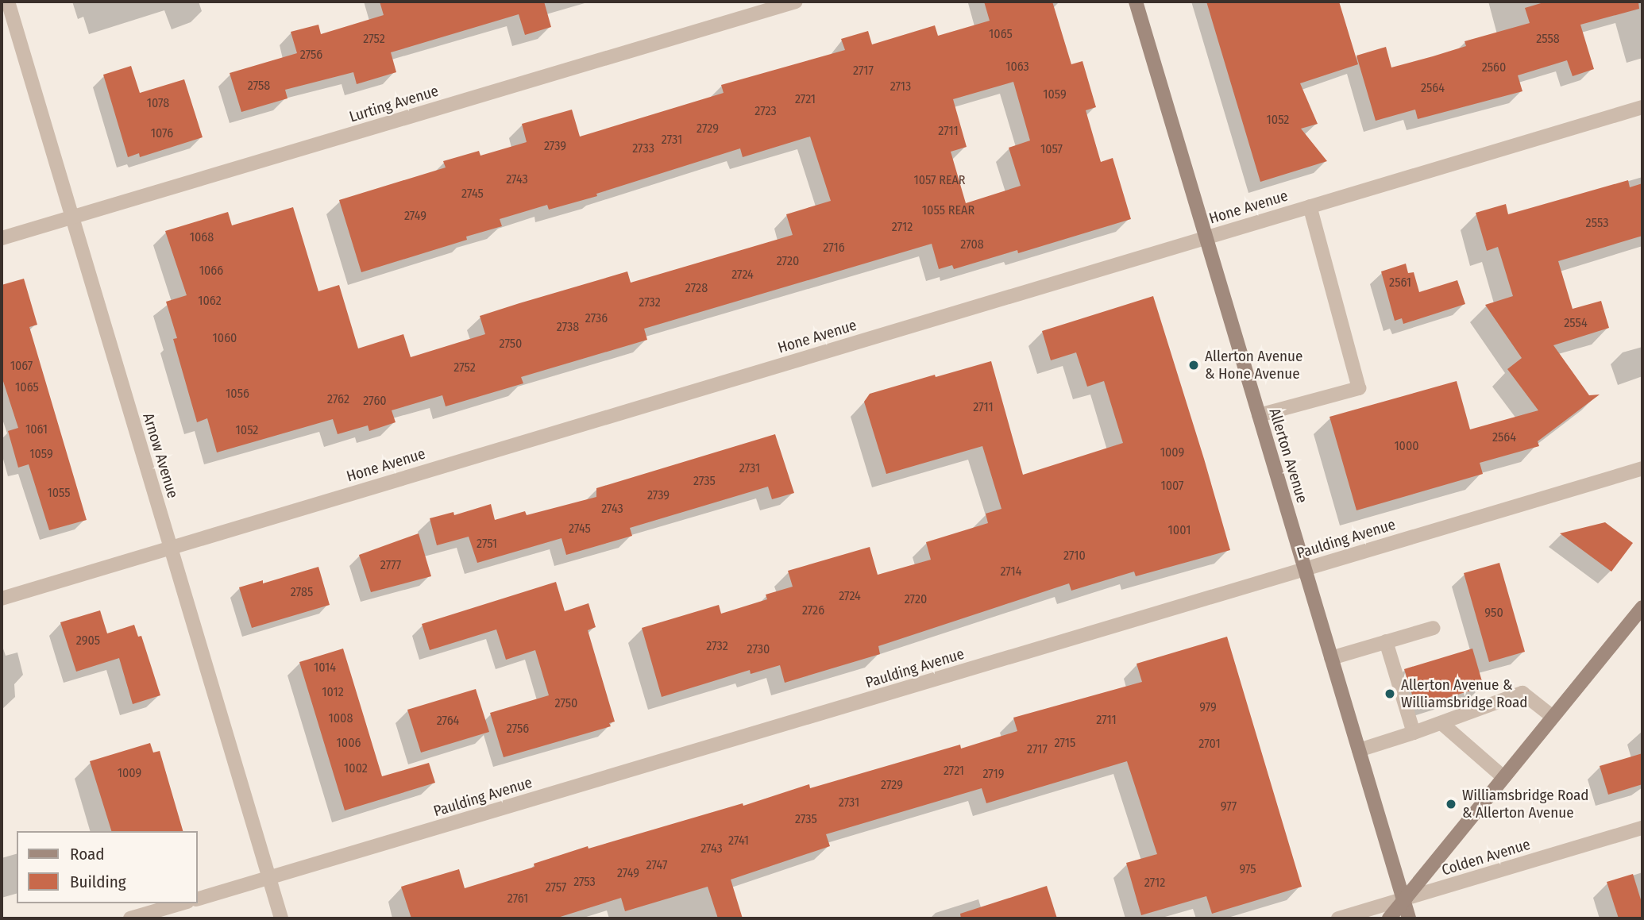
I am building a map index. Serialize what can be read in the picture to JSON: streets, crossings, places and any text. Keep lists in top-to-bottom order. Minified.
{"streets":{"main road":["Allerton Avenue"],"street":["Lurting Avenue","Hone Avenue","Arnow Avenue","Paulding Avenue","Colden Avenue"]},"crossings":[["Lurting Avenue","Arnow Avenue"],["Hone Avenue","Arnow Avenue"],["Hone Avenue","Allerton Avenue"],["Arnow Avenue","Paulding Avenue"],["Allerton Avenue","Paulding Avenue"],["Allerton Avenue","Colden Avenue"]],"places":["Allerton Avenue & Hone Avenue","Allerton Avenue & Williamsbridge Road","Williamsbridge Road & Allerton Avenue"],"house_numbers":["1065","2752","2558","2756","1063","2560","2717","2758","2713","2564","1059","2721","1078","2723","1052","2729","2711","1076","2731","2739","2733","1057","2743","1057 REAR","2745","1055 REAR","2749","2553","2712","1068","2708","2716","2720","1066","2724","2561","2728","1062","2732","2736","2554","2738","1060","2750","1067","2752","1065","1056","2762","2760","2711","1061","1052","2564","1000","1009","1059","2731","2735","1007","1055","2739","2743","2745","1001","2751","2710","2777","2714","2785","2724","2720","2726","950","2905","2732","2730","1014","1012","2750","979","1008","2711","2764","2756","1006","2715","2701","2717","1002","2721","1009","2719","2729","2731","977","2735","2741","2743","2747","975","2749","2753","2712","2757","2761"],"legend":["Road","Building"]}
